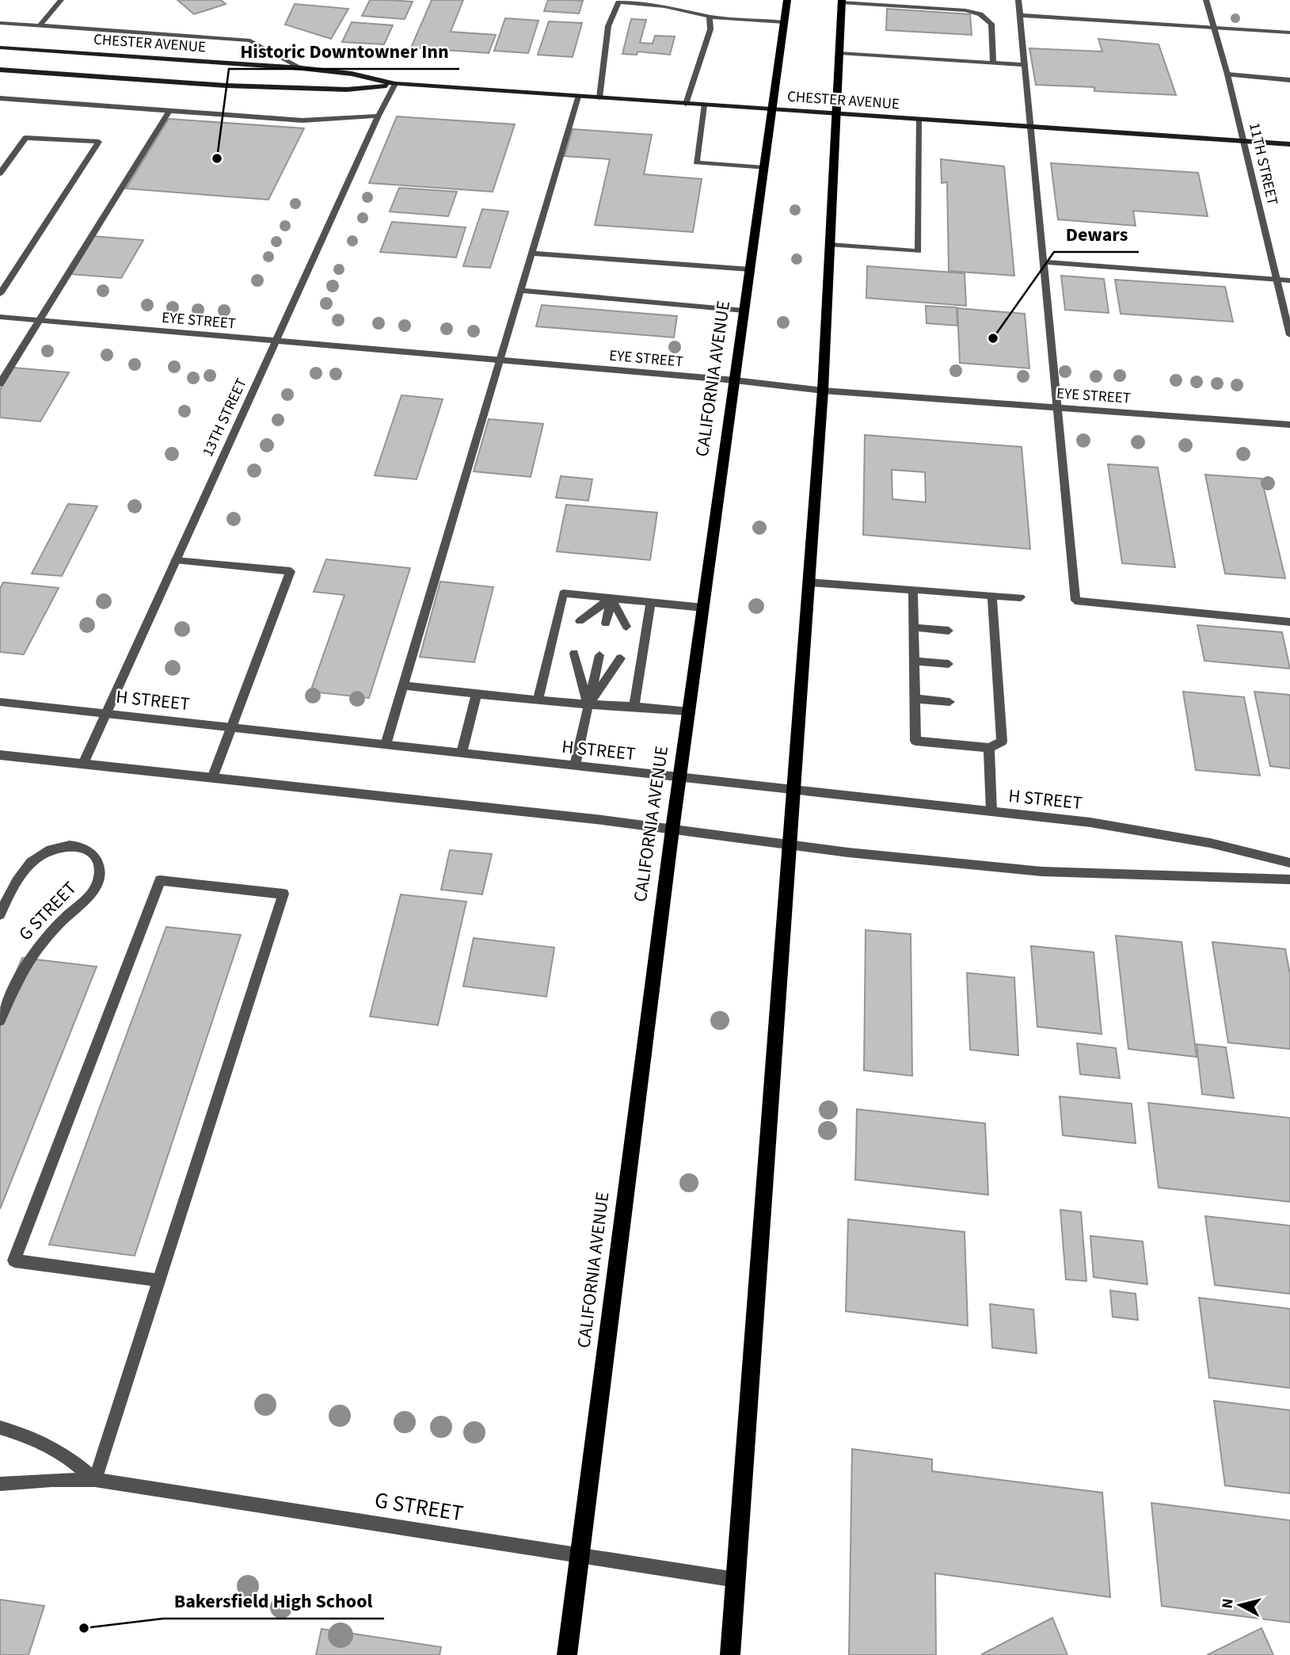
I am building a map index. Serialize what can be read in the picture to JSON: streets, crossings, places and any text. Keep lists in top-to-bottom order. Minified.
{"streets":{"main road":["CHESTER AVENUE","CALIFORNIA AVENUE"],"street":["11TH STREET","EYE STREET","13TH STREET","H STREET","G STREET"]},"crossings":[["CHESTER AVENUE","11TH STREET"],["CHESTER AVENUE","CALIFORNIA AVENUE"],["CHESTER AVENUE","13TH STREET"],["EYE STREET","CALIFORNIA AVENUE"],["EYE STREET","13TH STREET"],["CALIFORNIA AVENUE","H STREET"],["CALIFORNIA AVENUE","G STREET"],["13TH STREET","H STREET"]],"places":["Historic Downtowner Inn","Dewars","Bakersfield High School"],"north":"left"}
